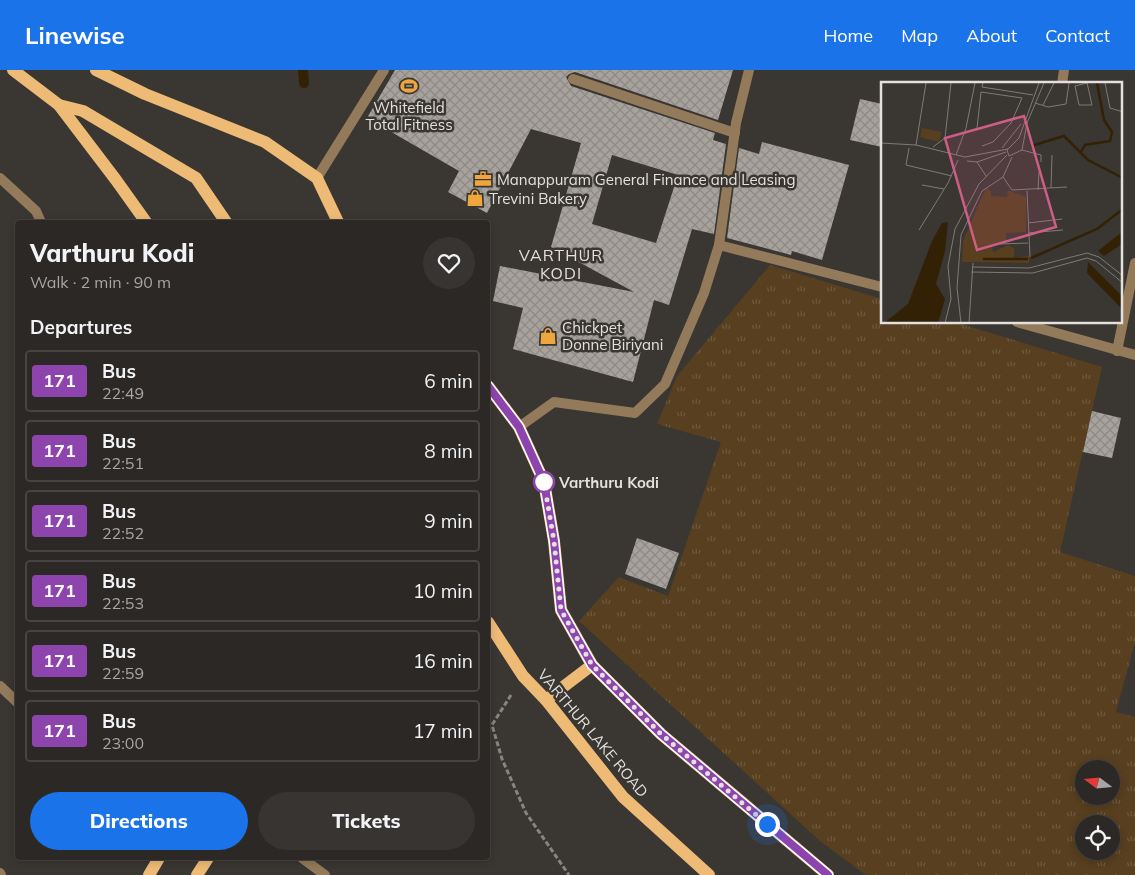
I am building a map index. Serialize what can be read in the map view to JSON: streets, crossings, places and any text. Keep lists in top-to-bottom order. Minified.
{"streets":{"main road":["VARTHUR LAKE ROAD"]},"districts":["VARTHUR KODI"],"places":{"sports":["Whitefield Total Fitness"],"office":["Manappuram General Finance and Leasing"],"shop":["Trevini Bakery","Chickpet Donne Biriyani"],"other":["Varthuru Kodi"]},"lines":["bus line 171"],"north":"left","page":{"header":"Linewise","nav":["Home","Map","About","Contact"],"heading":[["Varthuru Kodi","Walk · 2 min · 90 m"],"Departures"],"list":[{"mark":"171","name":"Bus","note":"22:49","value":"6 min"},{"mark":"171","name":"Bus","note":"22:51","value":"8 min"},{"mark":"171","name":"Bus","note":"22:52","value":"9 min"},{"mark":"171","name":"Bus","note":"22:53","value":"10 min"},{"mark":"171","name":"Bus","note":"22:59","value":"16 min"},{"mark":"171","name":"Bus","note":"23:00","value":"17 min"}],"buttons":["Directions","Tickets"]}}
